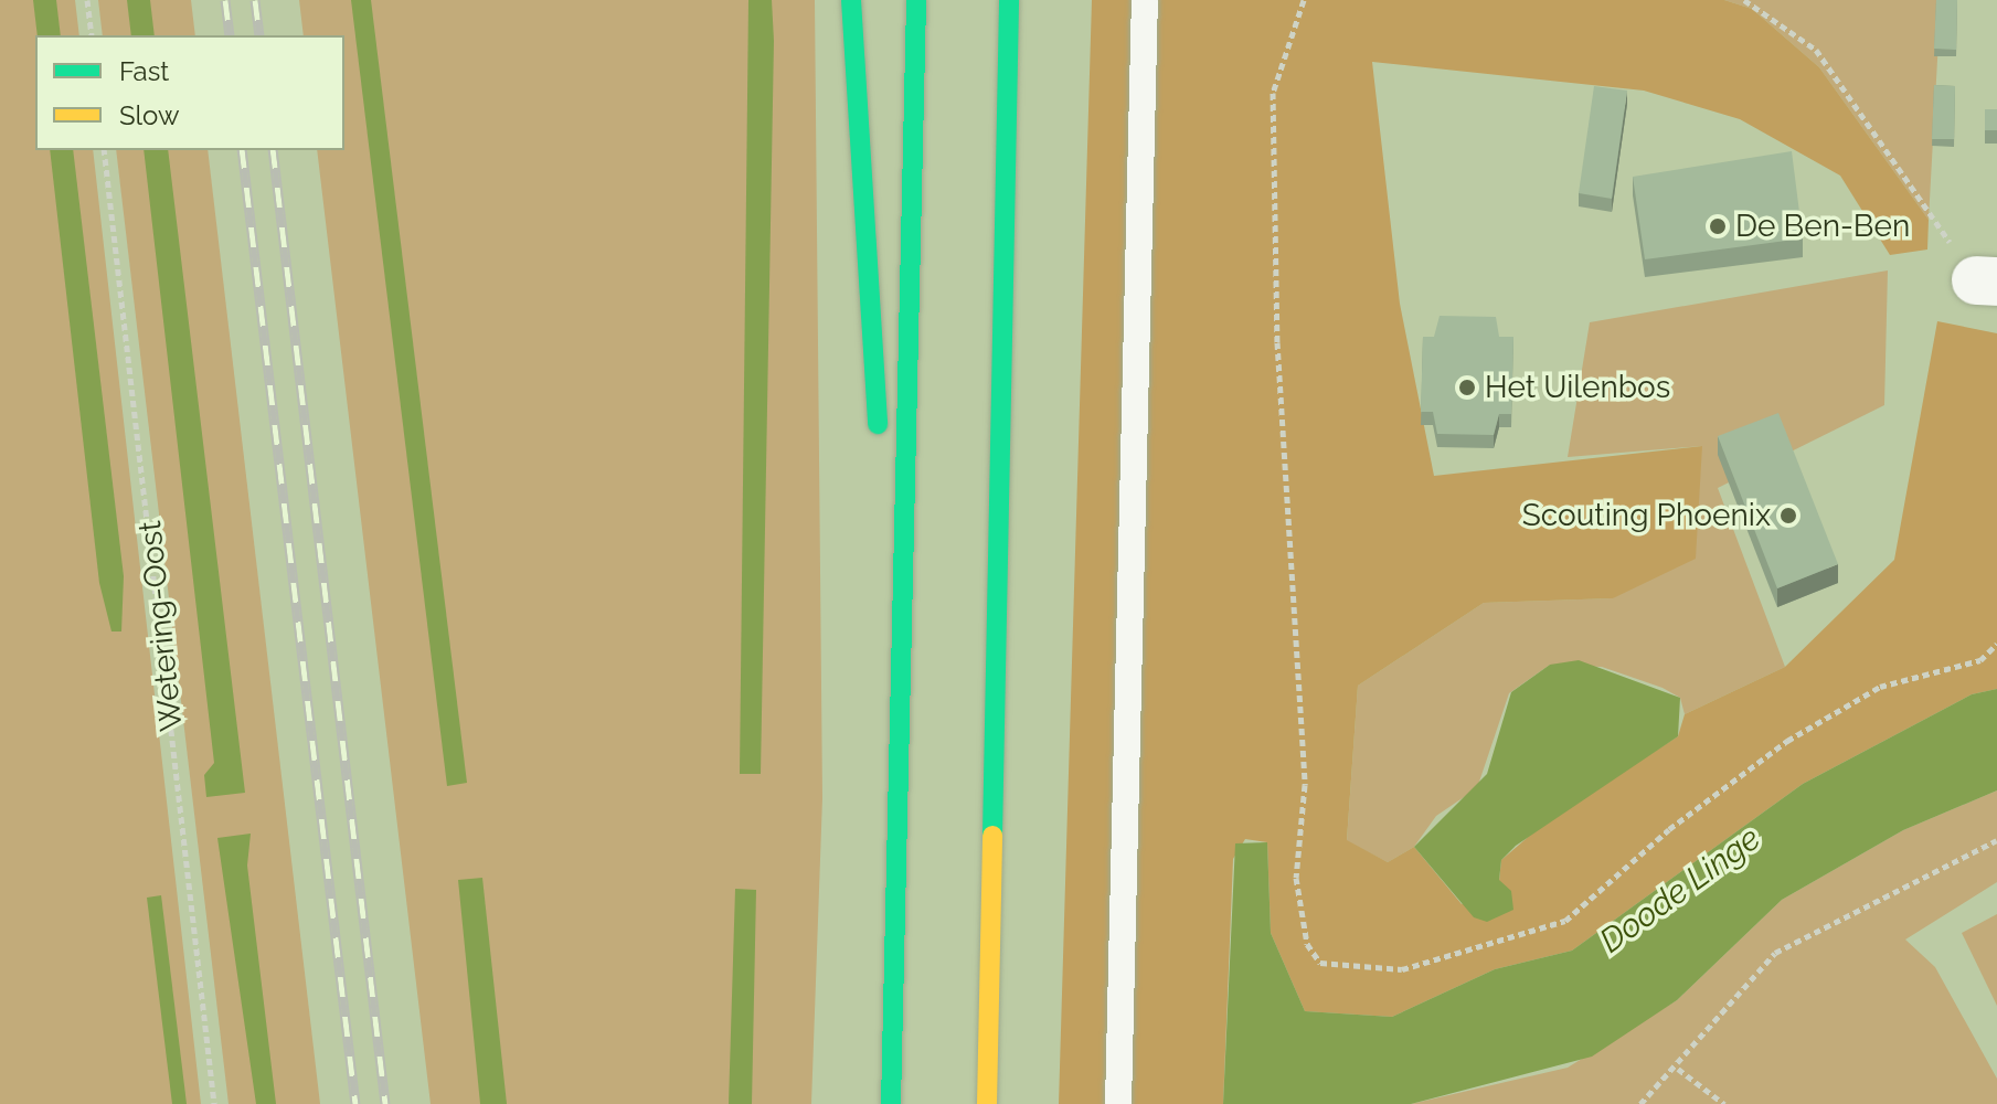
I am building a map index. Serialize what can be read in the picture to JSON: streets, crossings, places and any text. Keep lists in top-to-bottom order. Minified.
{"streets":{"path":["Wetering-Oost"]},"water":["Doode Linge"],"places":["De Ben-Ben","Het Uilenbos","Scouting Phoenix"],"legend":["Fast","Slow"]}
